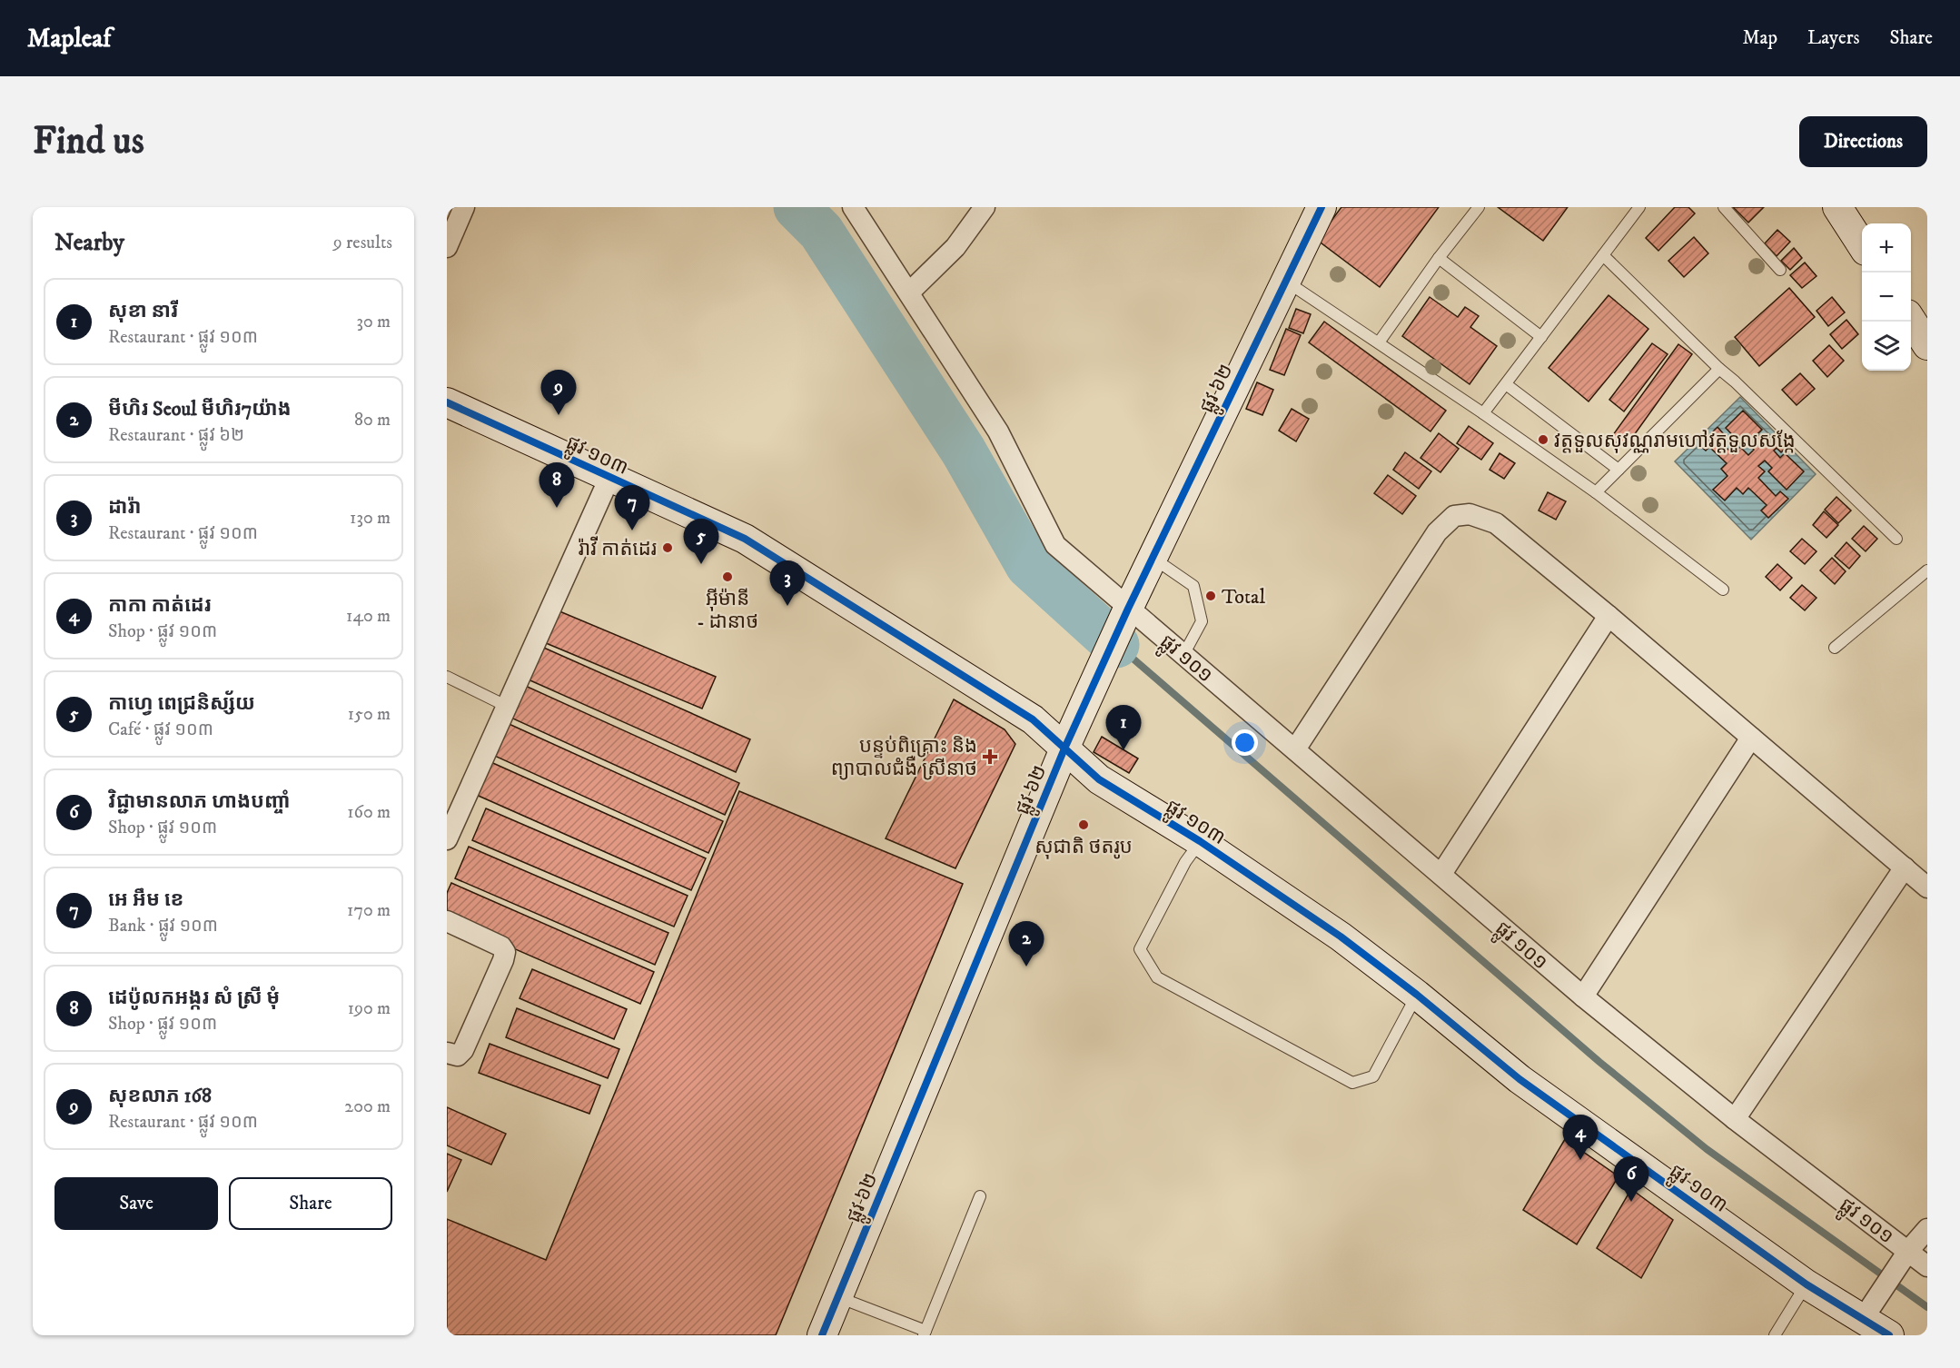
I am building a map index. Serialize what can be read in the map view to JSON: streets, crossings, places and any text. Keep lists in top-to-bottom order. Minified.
{"streets":{"street":["ផ្លូវ ៦២","ផ្លូវ ១០៣","ផ្លូវ ១០១"]},"crossings":[["ផ្លូវ ៦២","ផ្លូវ ១០៣"],["ផ្លូវ ៦២","ផ្លូវ ១០១"]],"places":{"other":["វត្តទួលសុវណ្ណរាមហៅវត្តទួលសង្កែ","រ៉ាវី កាត់ដេរ","អ៊ីម៉ានី - ដានាថ","Total","សុជាតិ ថតរូប"],"health":["បន្ទប់ពិគ្រោះ និង ព្យាបាលជំងឺ ស្រីនាថ"]},"page":{"header":"Mapleaf","nav":["Map","Layers","Share"],"buttons":["Directions",["Save","Share"]],"title":"Find us","heading":["Nearby","9 results"],"map_buttons":["+","−"],"list":[{"mark":"1","name":"សុខា នារី","note":"Restaurant · ផ្លូវ ១០៣","value":"30 m"},{"mark":"2","name":"មីហិរ Seoul មីហិរ7យ៉ាង","note":"Restaurant · ផ្លូវ ៦២","value":"80 m"},{"mark":"3","name":"ដារ៉ា","note":"Restaurant · ផ្លូវ ១០៣","value":"130 m"},{"mark":"4","name":"កាកា កាត់ដេរ","note":"Shop · ផ្លូវ ១០៣","value":"140 m"},{"mark":"5","name":"កាហ្វេ ពេជ្រនិស្ស័យ","note":"Café · ផ្លូវ ១០៣","value":"150 m"},{"mark":"6","name":"វិជ្ជាមានលាភ ហាងបញ្ចាំ","note":"Shop · ផ្លូវ ១០៣","value":"160 m"},{"mark":"7","name":"អេ អឹម ខេ","note":"Bank · ផ្លូវ ១០៣","value":"170 m"},{"mark":"8","name":"ដេប៉ូលកអង្ករ សំ ស្រី មុំ","note":"Shop · ផ្លូវ ១០៣","value":"190 m"},{"mark":"9","name":"សុខលាភ 168","note":"Restaurant · ផ្លូវ ១០៣","value":"200 m"}],"pins":["9","8","7","5","3","1","2","4","6"]}}
